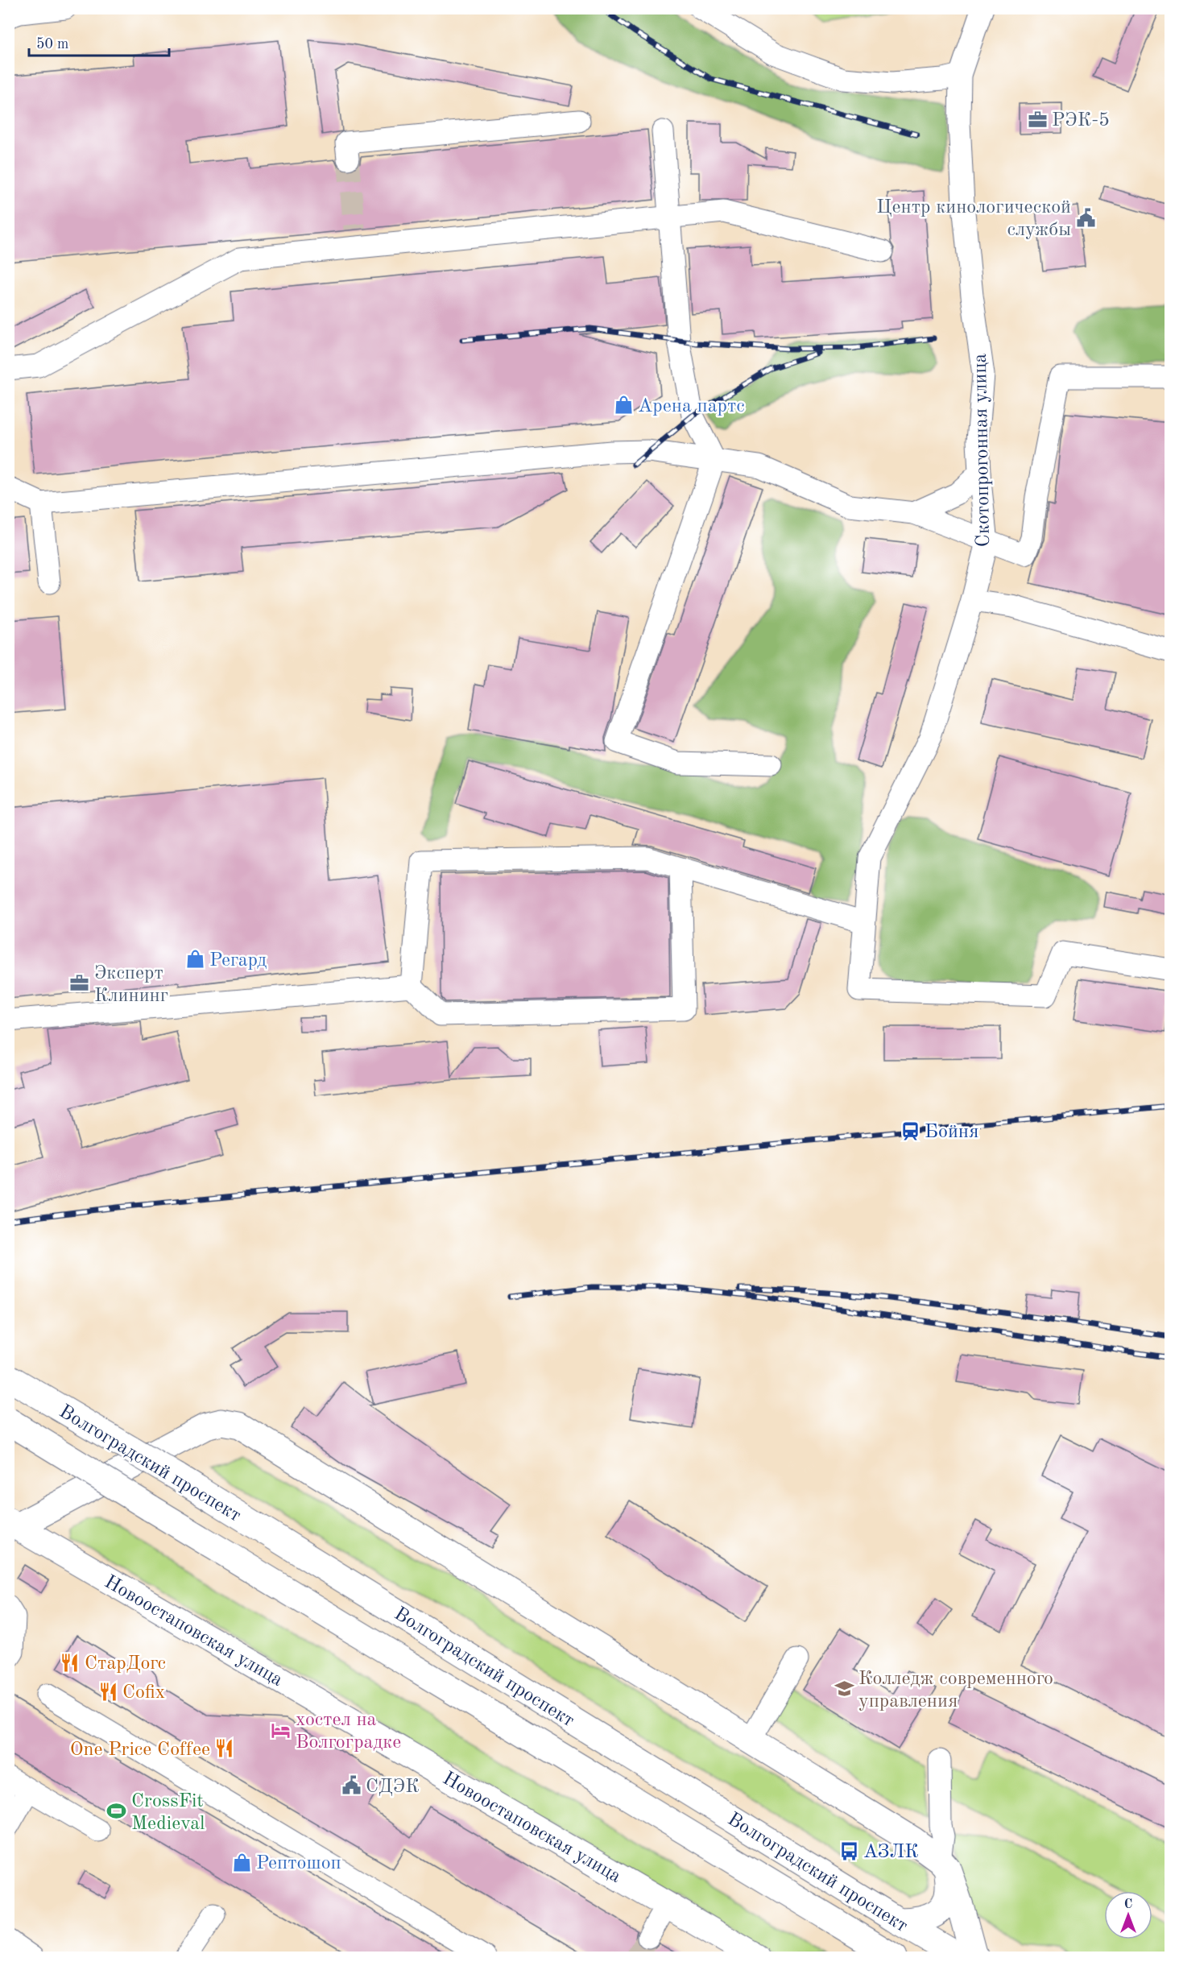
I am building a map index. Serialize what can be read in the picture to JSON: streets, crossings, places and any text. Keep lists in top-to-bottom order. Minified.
{"streets":{"main road":["Волгоградский проспект","Новоостаповская улица"],"street":["Скотопрогонная улица"]},"places":{"office":["РЭК-5","Эксперт Клининг"],"public building":["Центр кинологической службы","СДЭК"],"shop":["Арена партс","Регард","Рептошоп"],"station":["Бойня"],"restaurant":["СтарДогс","Cofix","One Price Coffee"],"school or university":["Колледж современного управления"],"hotel":["хостел на Волгоградке"],"sports":["CrossFit Medieval"],"bus stop":["АЗЛК"]},"scale_bar":"50 m","north":"top"}
